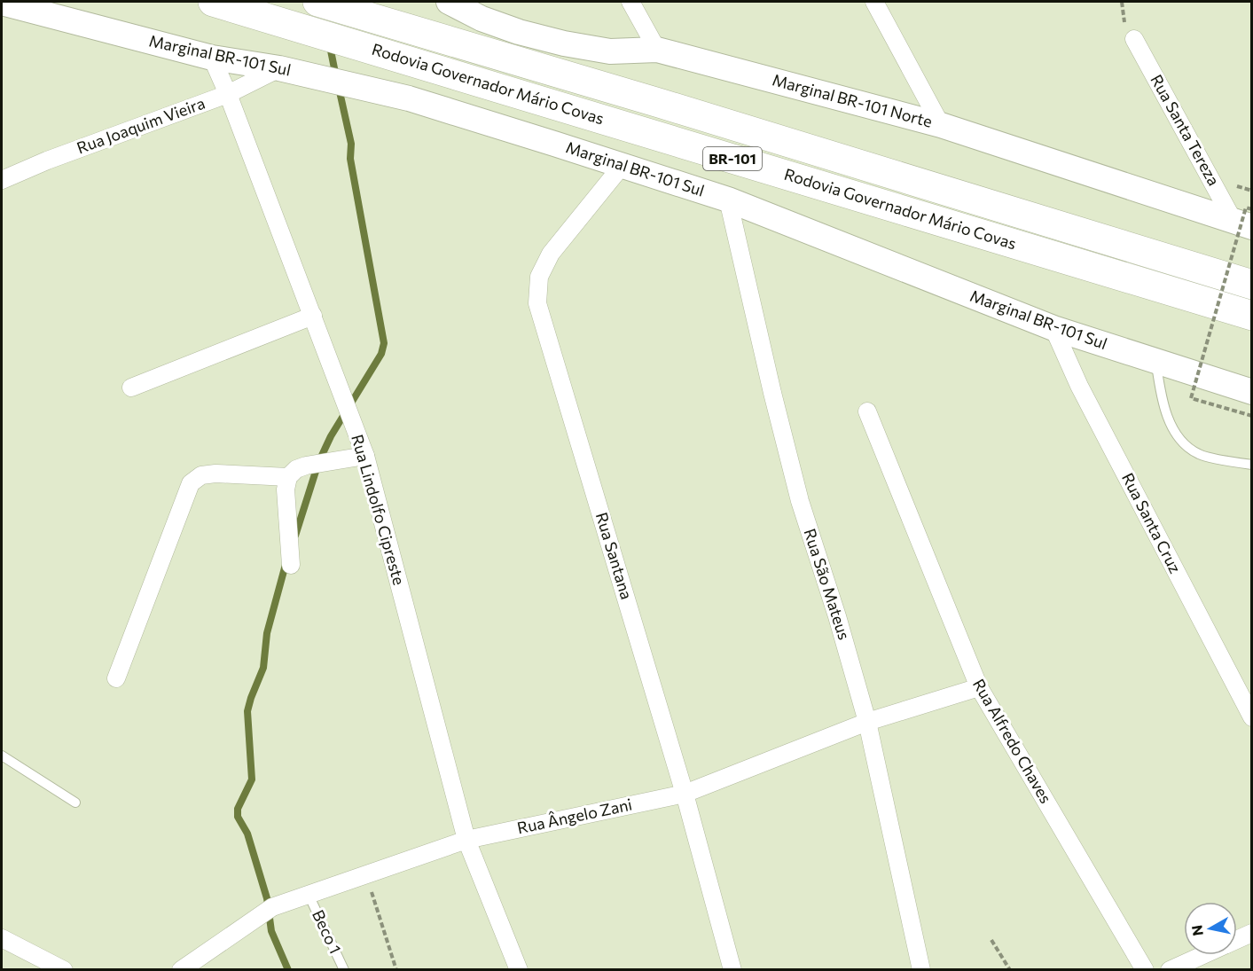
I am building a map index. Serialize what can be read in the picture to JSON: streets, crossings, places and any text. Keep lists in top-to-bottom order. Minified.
{"streets":{"highway":["Rodovia Governador Mário Covas","BR-101"],"main road":["Marginal BR-101 Sul","Marginal BR-101 Norte"],"street":["Rua Joaquim Vieira","Rua Santa Tereza","Rua Lindolfo Cipreste","Rua Santa Cruz","Rua Santana","Rua São Mateus","Rua Alfredo Chaves","Rua Ângelo Zani"],"lane":["Beco 1"]},"crossings":[["Marginal BR-101 Sul","Rua Joaquim Vieira"],["Marginal BR-101 Sul","Rua Lindolfo Cipreste"],["Marginal BR-101 Sul","Rua Santa Cruz"],["Marginal BR-101 Sul","Rua Santana"],["Marginal BR-101 Sul","Rua São Mateus"],["Marginal BR-101 Norte","Rua Santa Tereza"],["Rua Joaquim Vieira","Rua Lindolfo Cipreste"],["Rua Lindolfo Cipreste","Rua Ângelo Zani"],["Rua Santana","Rua Ângelo Zani"],["Rua São Mateus","Rua Ângelo Zani"],["Rua Alfredo Chaves","Rua Ângelo Zani"],["Rua Ângelo Zani","Beco 1"]],"north":"left"}
